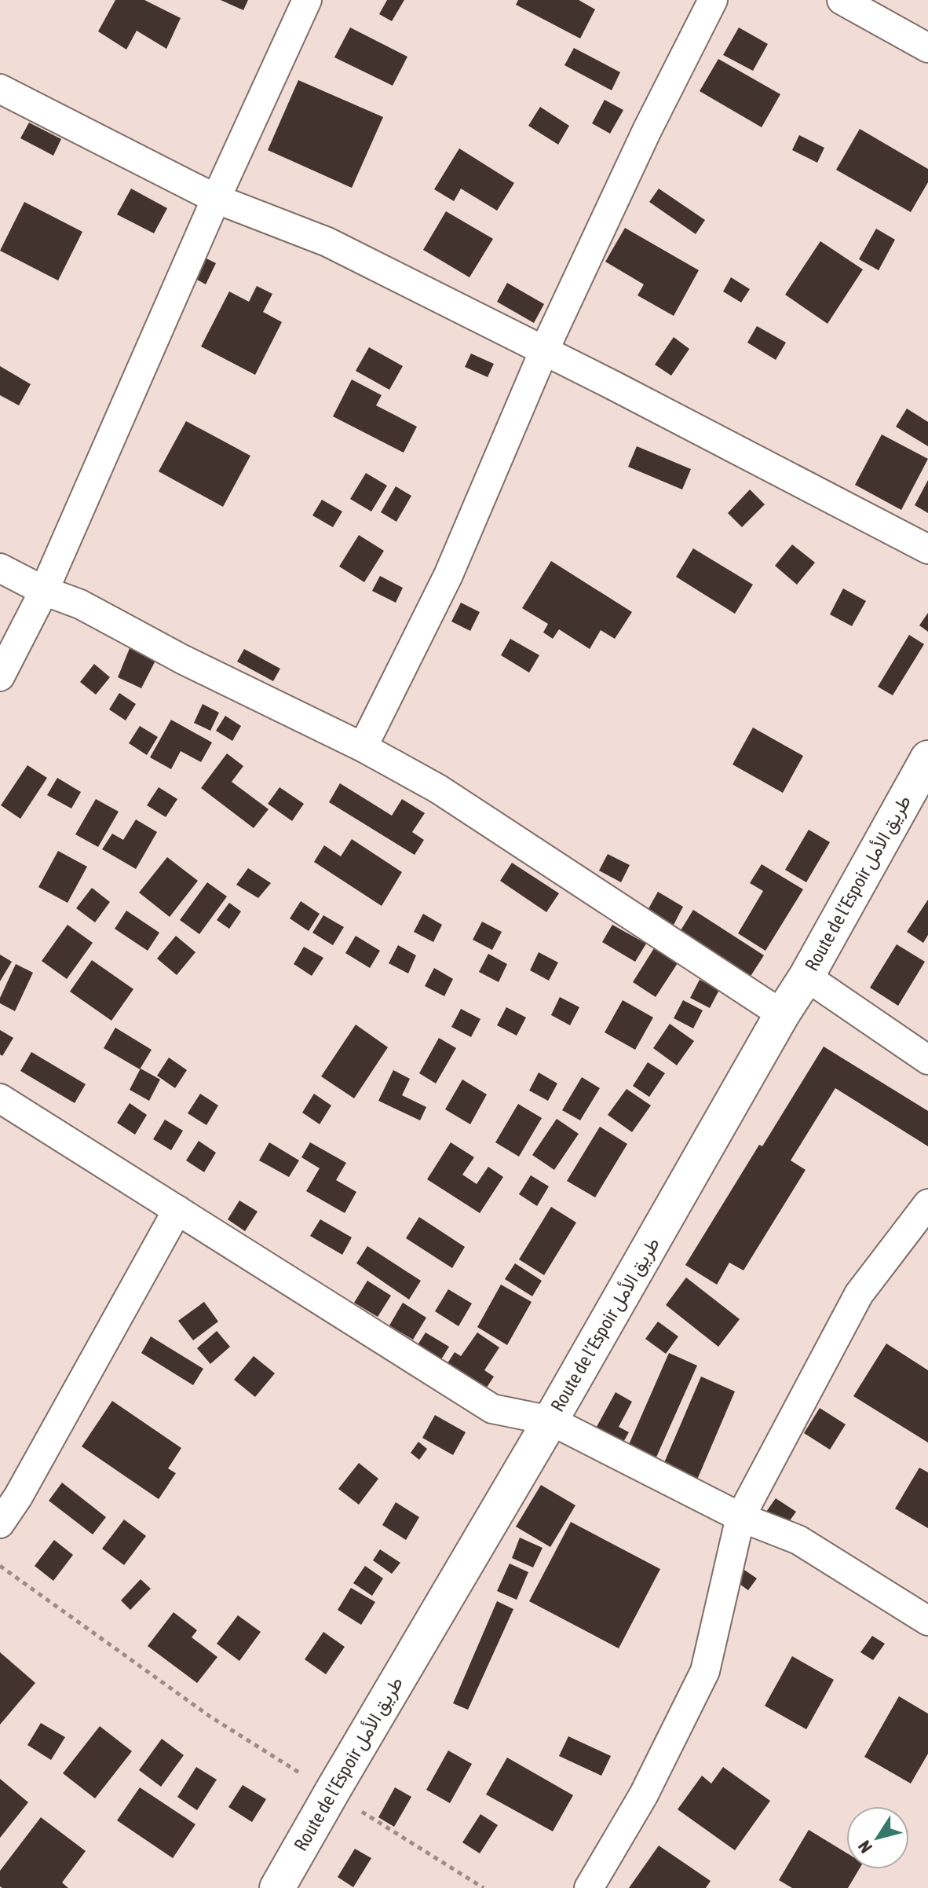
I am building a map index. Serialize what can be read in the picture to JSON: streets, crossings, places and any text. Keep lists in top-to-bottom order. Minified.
{"streets":{"highway":["Route de l’Espoir طريق الأمل"]},"north":"bottom left"}
